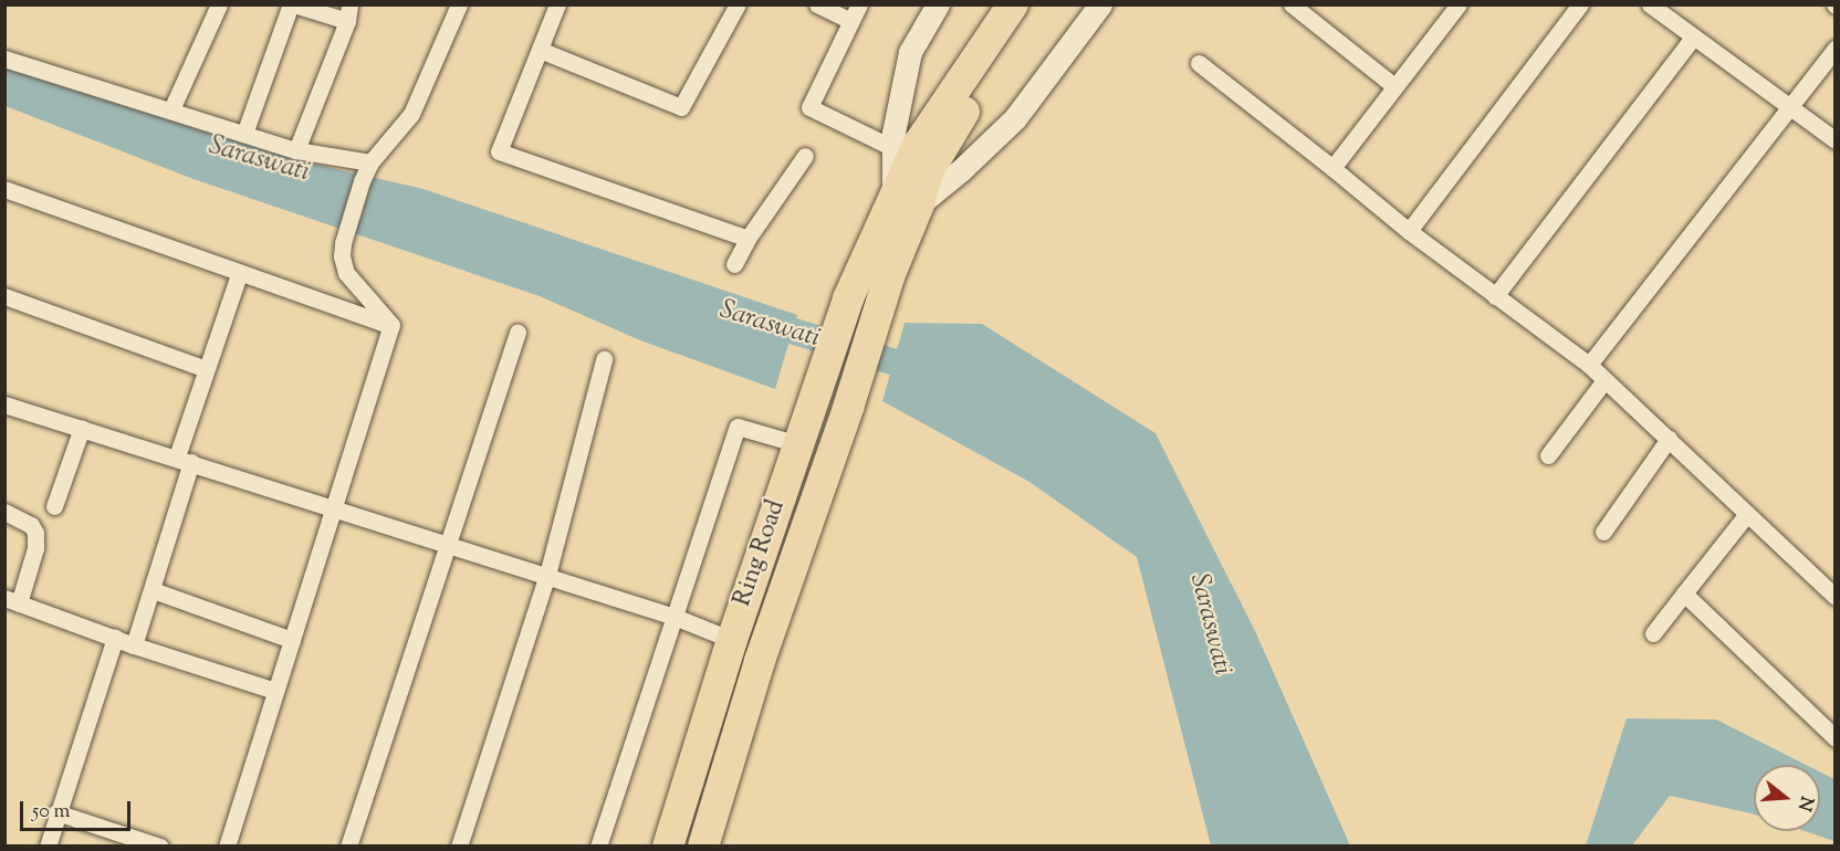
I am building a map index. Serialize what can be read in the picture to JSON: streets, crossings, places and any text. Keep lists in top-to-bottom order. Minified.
{"streets":{"highway":["Ring Road"]},"water":["Saraswati"],"scale_bar":"50 m","north":"right"}
